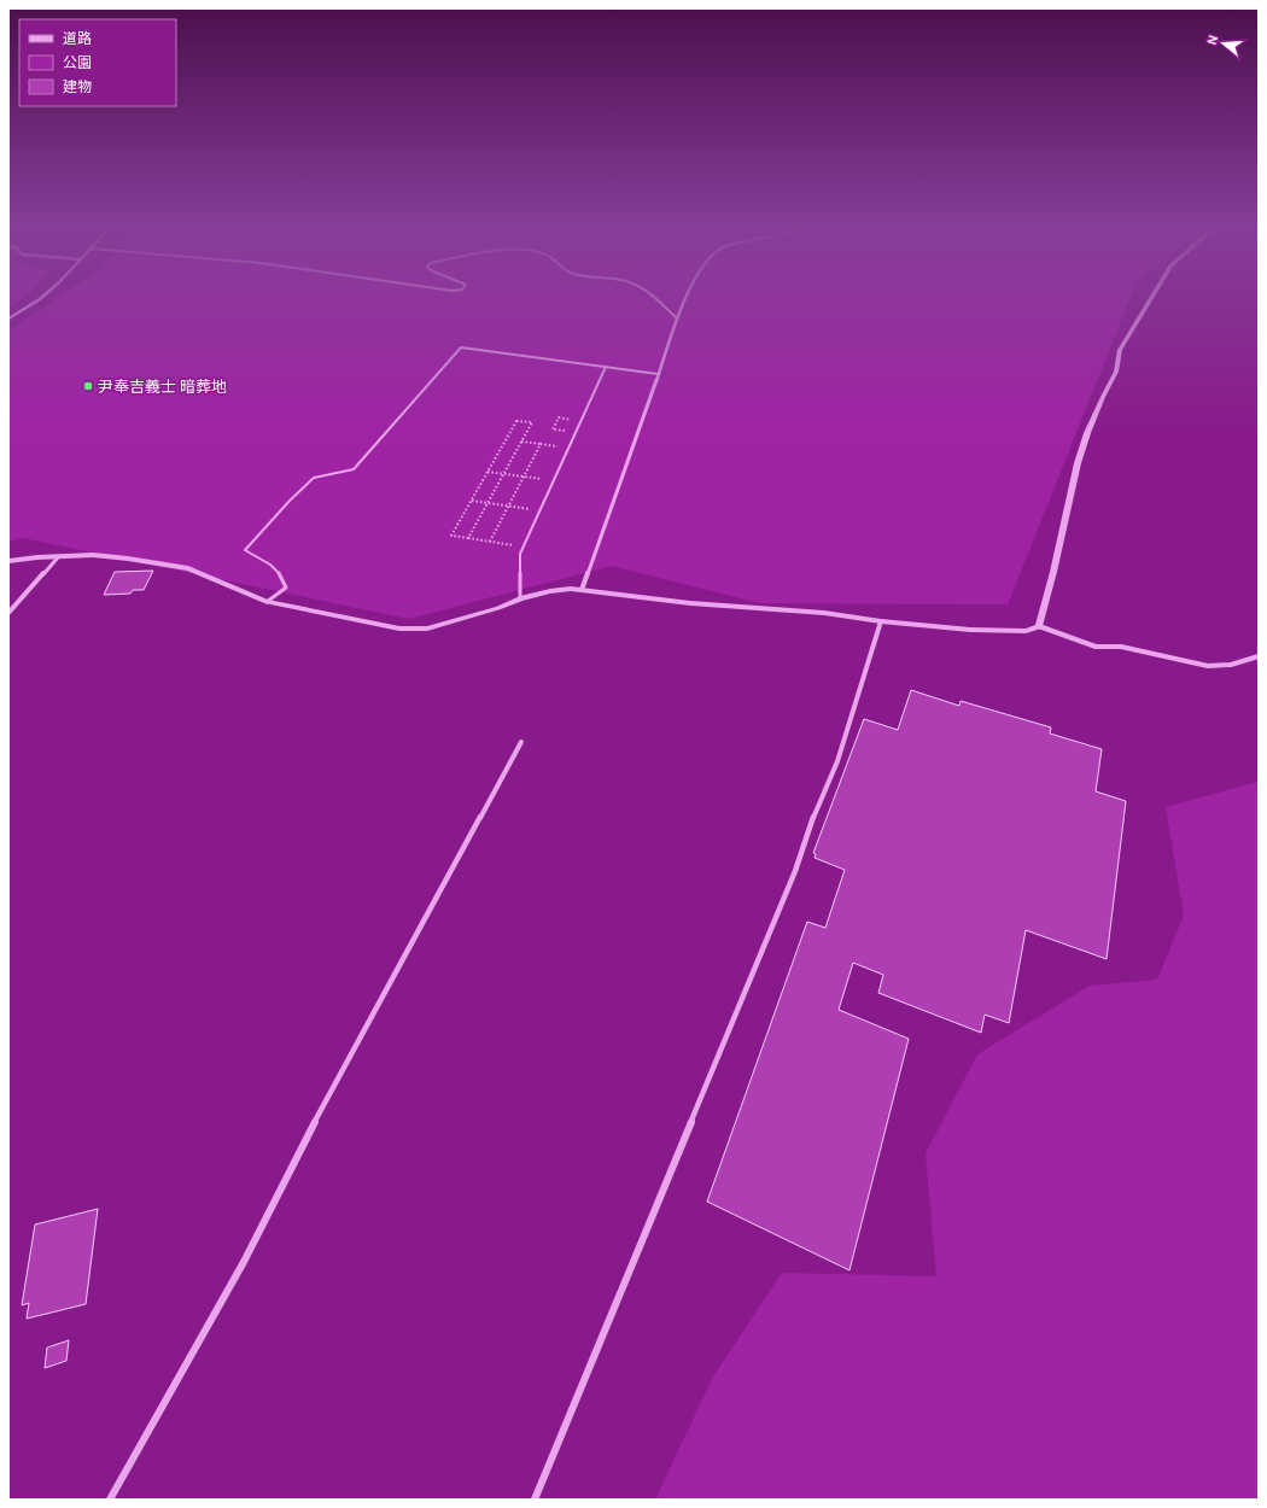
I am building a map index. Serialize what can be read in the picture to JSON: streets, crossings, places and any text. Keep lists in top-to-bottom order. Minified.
{"places":["尹奉吉義士 暗葬地"],"legend":["道路","公園","建物"],"north":"left"}
